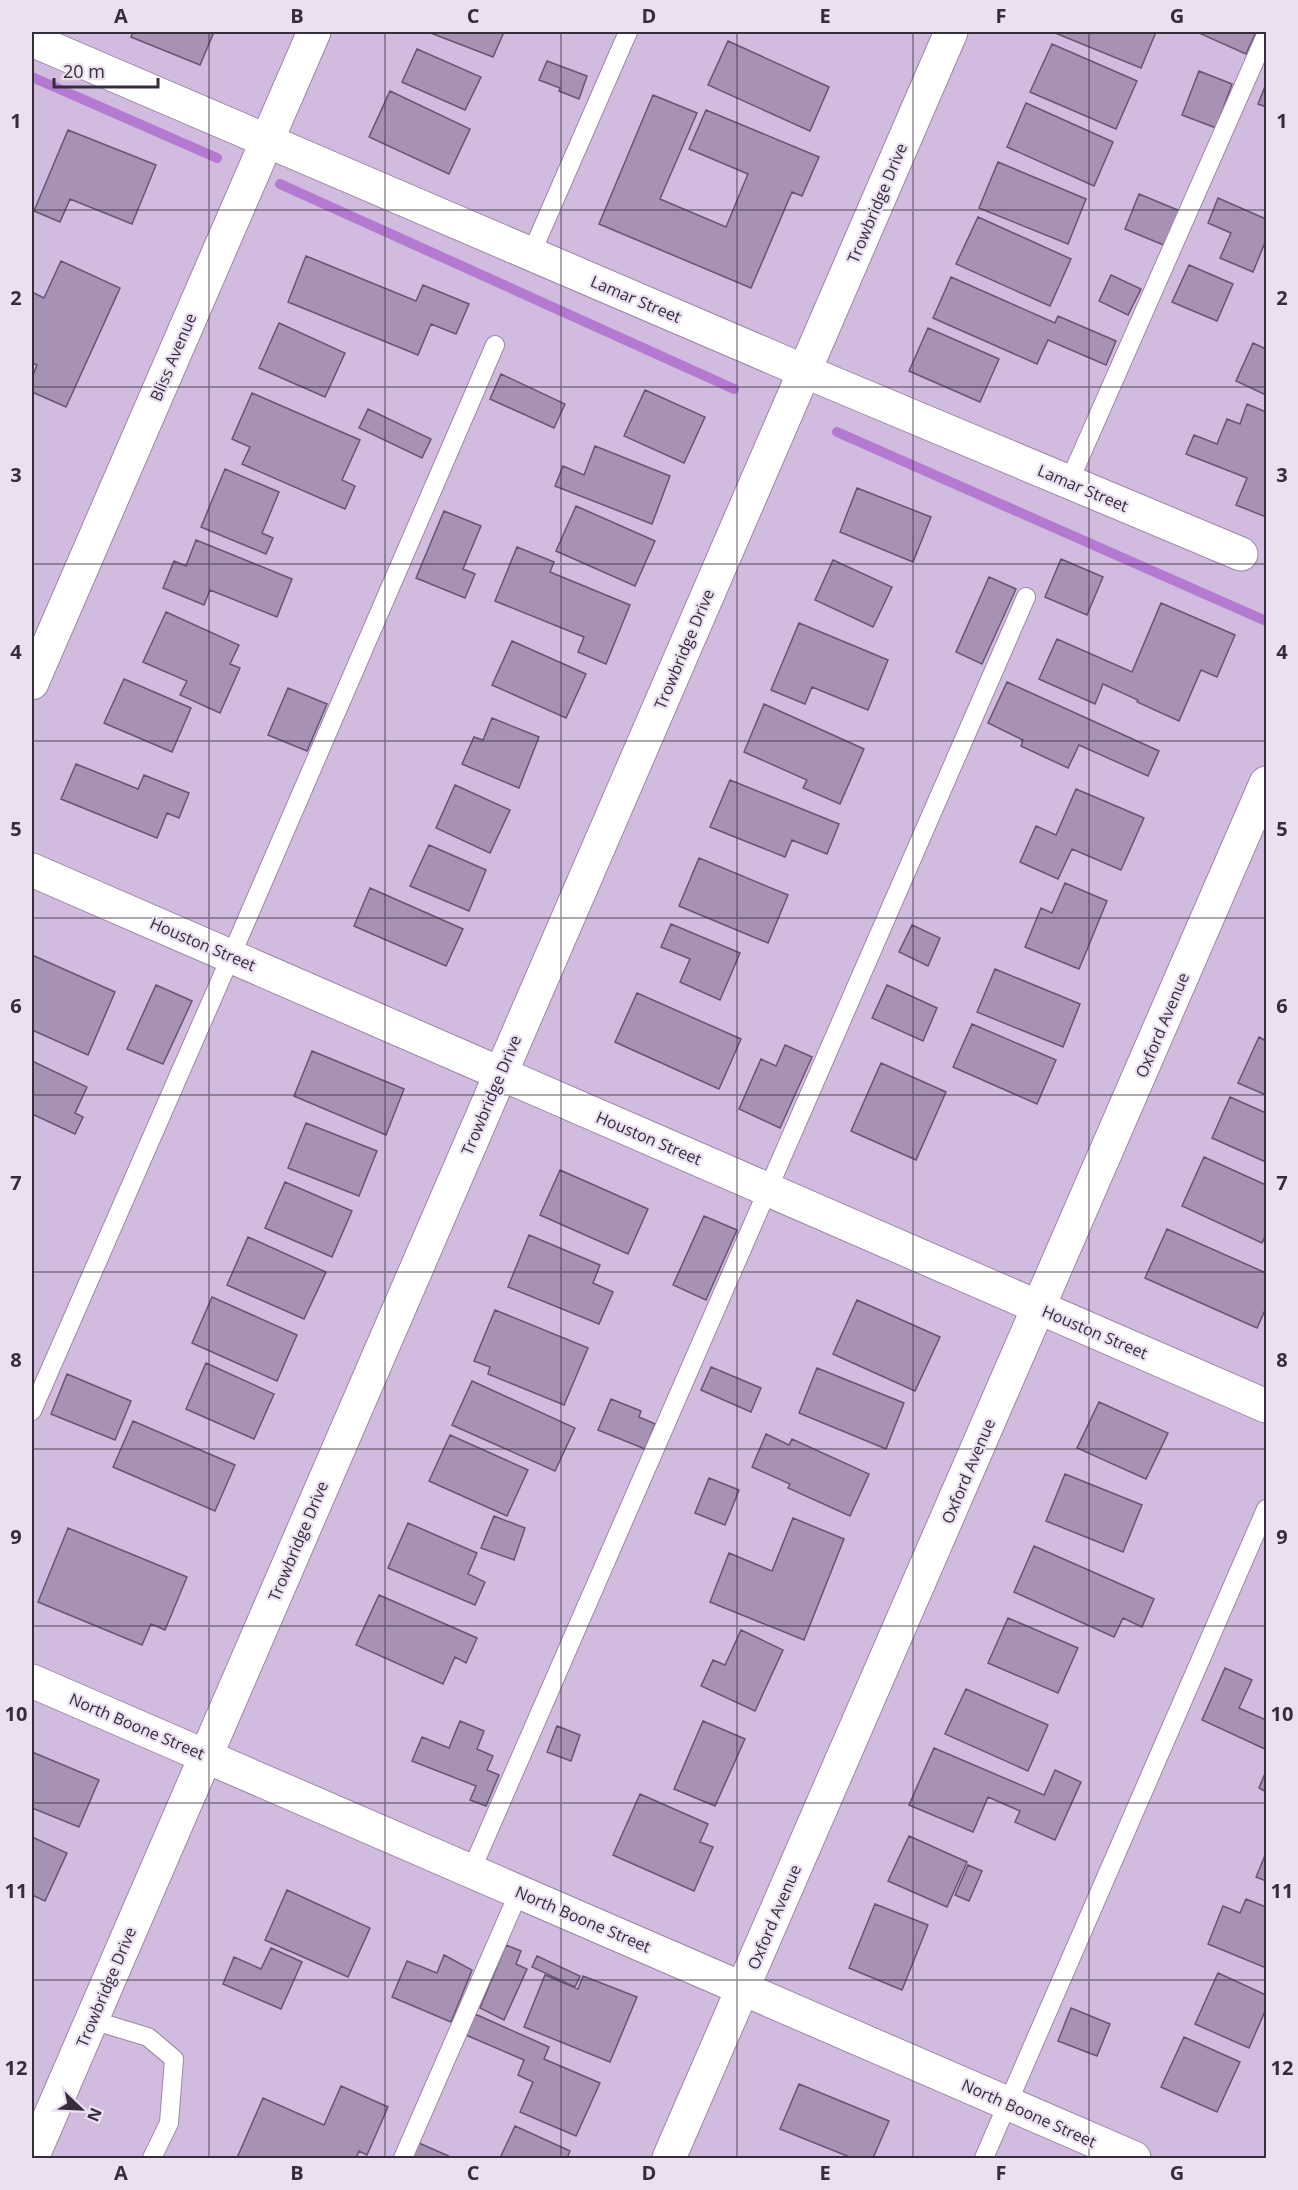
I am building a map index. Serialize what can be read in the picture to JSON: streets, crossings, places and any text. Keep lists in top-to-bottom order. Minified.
{"streets":{"street":["Trowbridge Drive","Lamar Street","Bliss Avenue","Houston Street","Oxford Avenue","North Boone Street"]},"crossings":[["Trowbridge Drive","Lamar Street"],["Trowbridge Drive","Houston Street"],["Trowbridge Drive","North Boone Street"],["Lamar Street","Bliss Avenue"],["Houston Street","Oxford Avenue"],["Oxford Avenue","North Boone Street"]],"scale_bar":"20 m","north":"bottom right","grid":{"columns":["A","B","C","D","E","F","G"],"rows":["1","2","3","4","5","6","7","8","9","10","11","12"]}}
